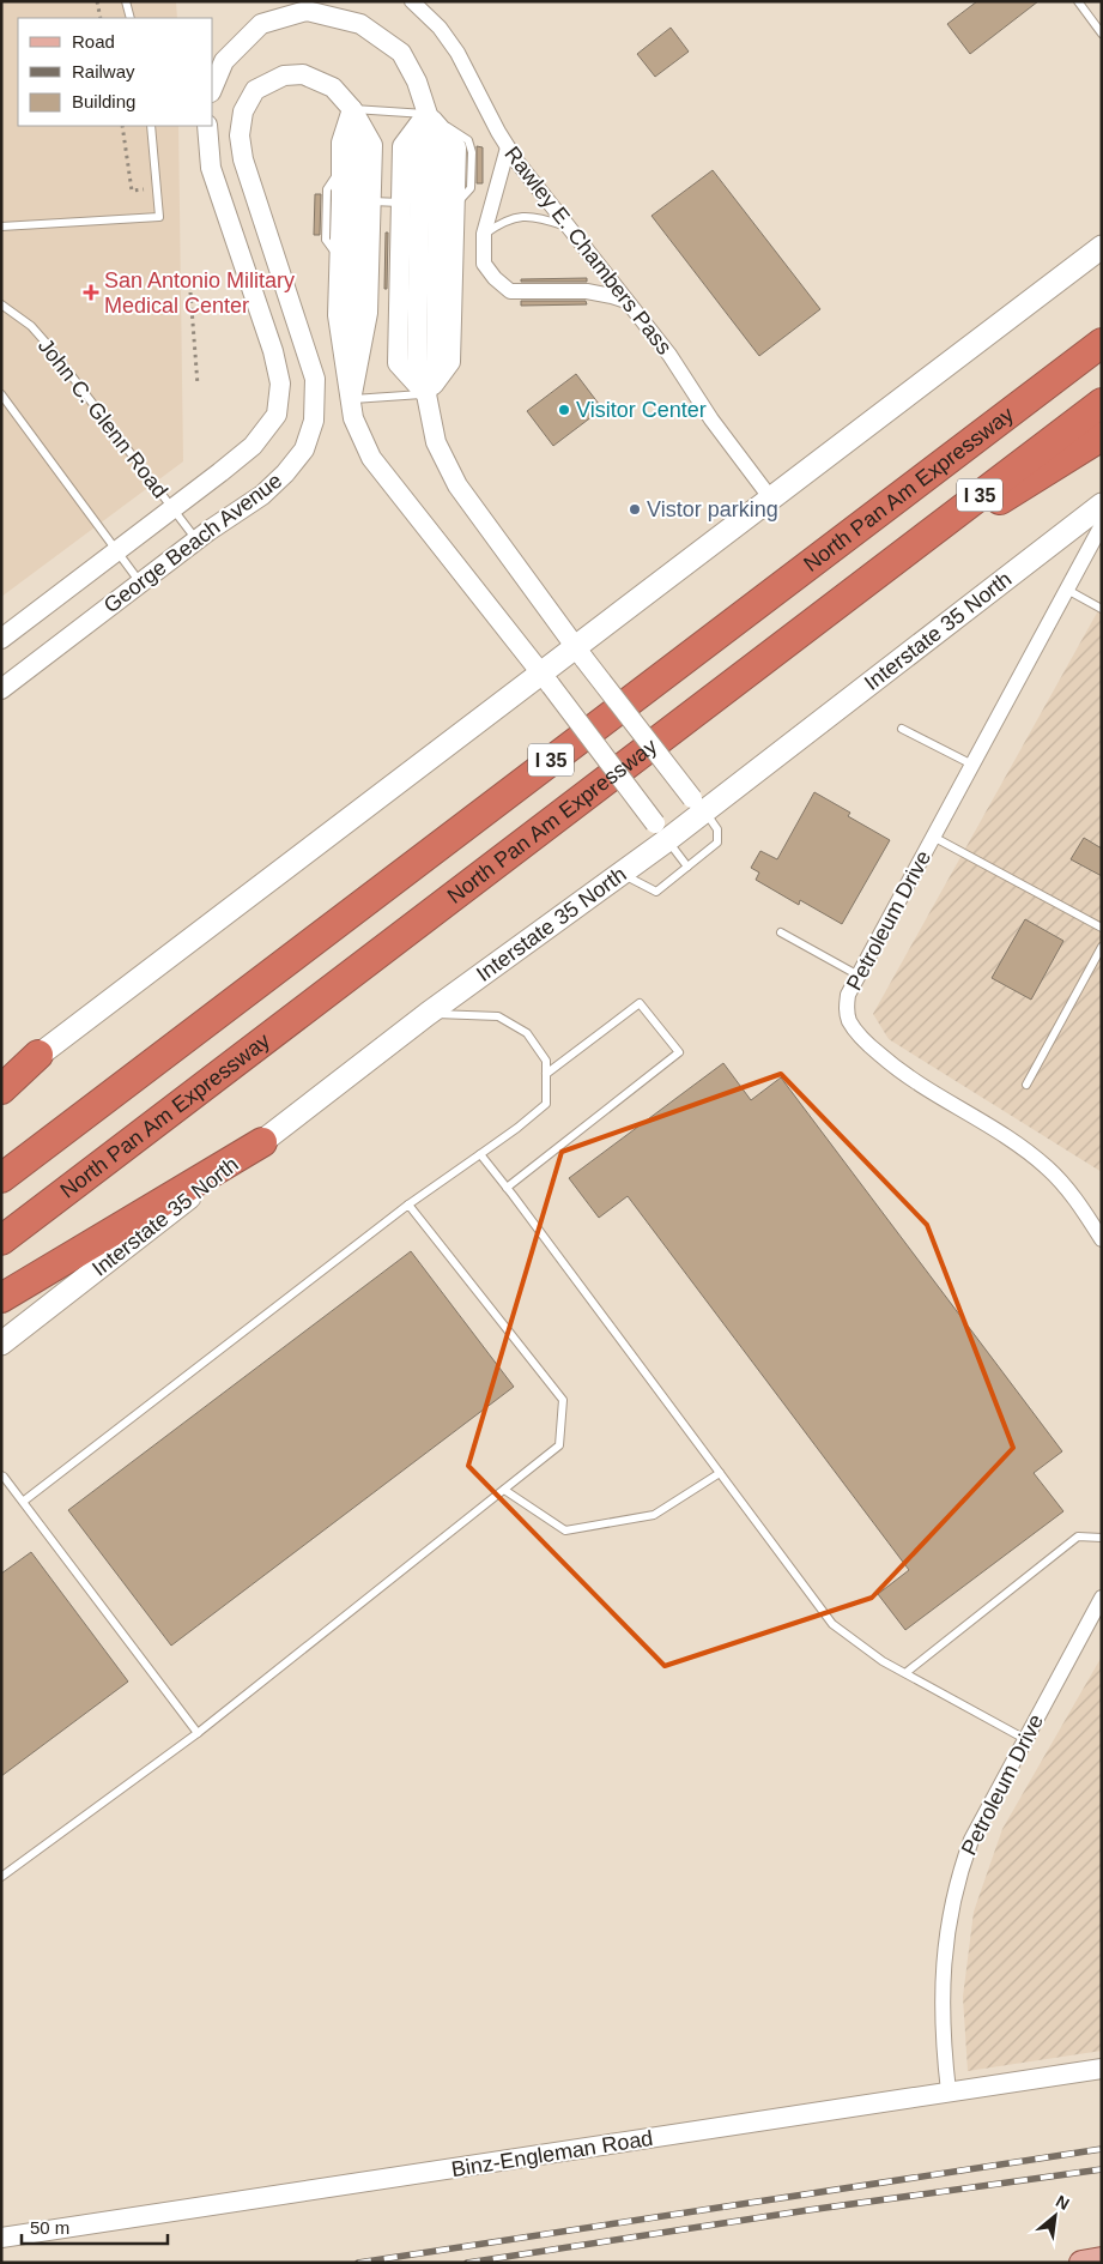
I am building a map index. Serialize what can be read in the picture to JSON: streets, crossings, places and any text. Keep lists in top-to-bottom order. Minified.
{"streets":{"highway":["North Pan Am Expressway","I 35"],"main road":["Interstate 35 North"],"street":["Rawley E. Chambers Pass","George Beach Avenue","Petroleum Drive","Binz-Engleman Road"],"lane":["John C. Glenn Road"]},"crossings":[["John C. Glenn Road","George Beach Avenue"],["Petroleum Drive","Binz-Engleman Road"]],"places":{"health":["San Antonio Military Medical Center"],"other":["Visitor Center","Vistor parking"]},"legend":["Road","Railway","Building"],"scale_bar":"50 m","north":"top right"}
